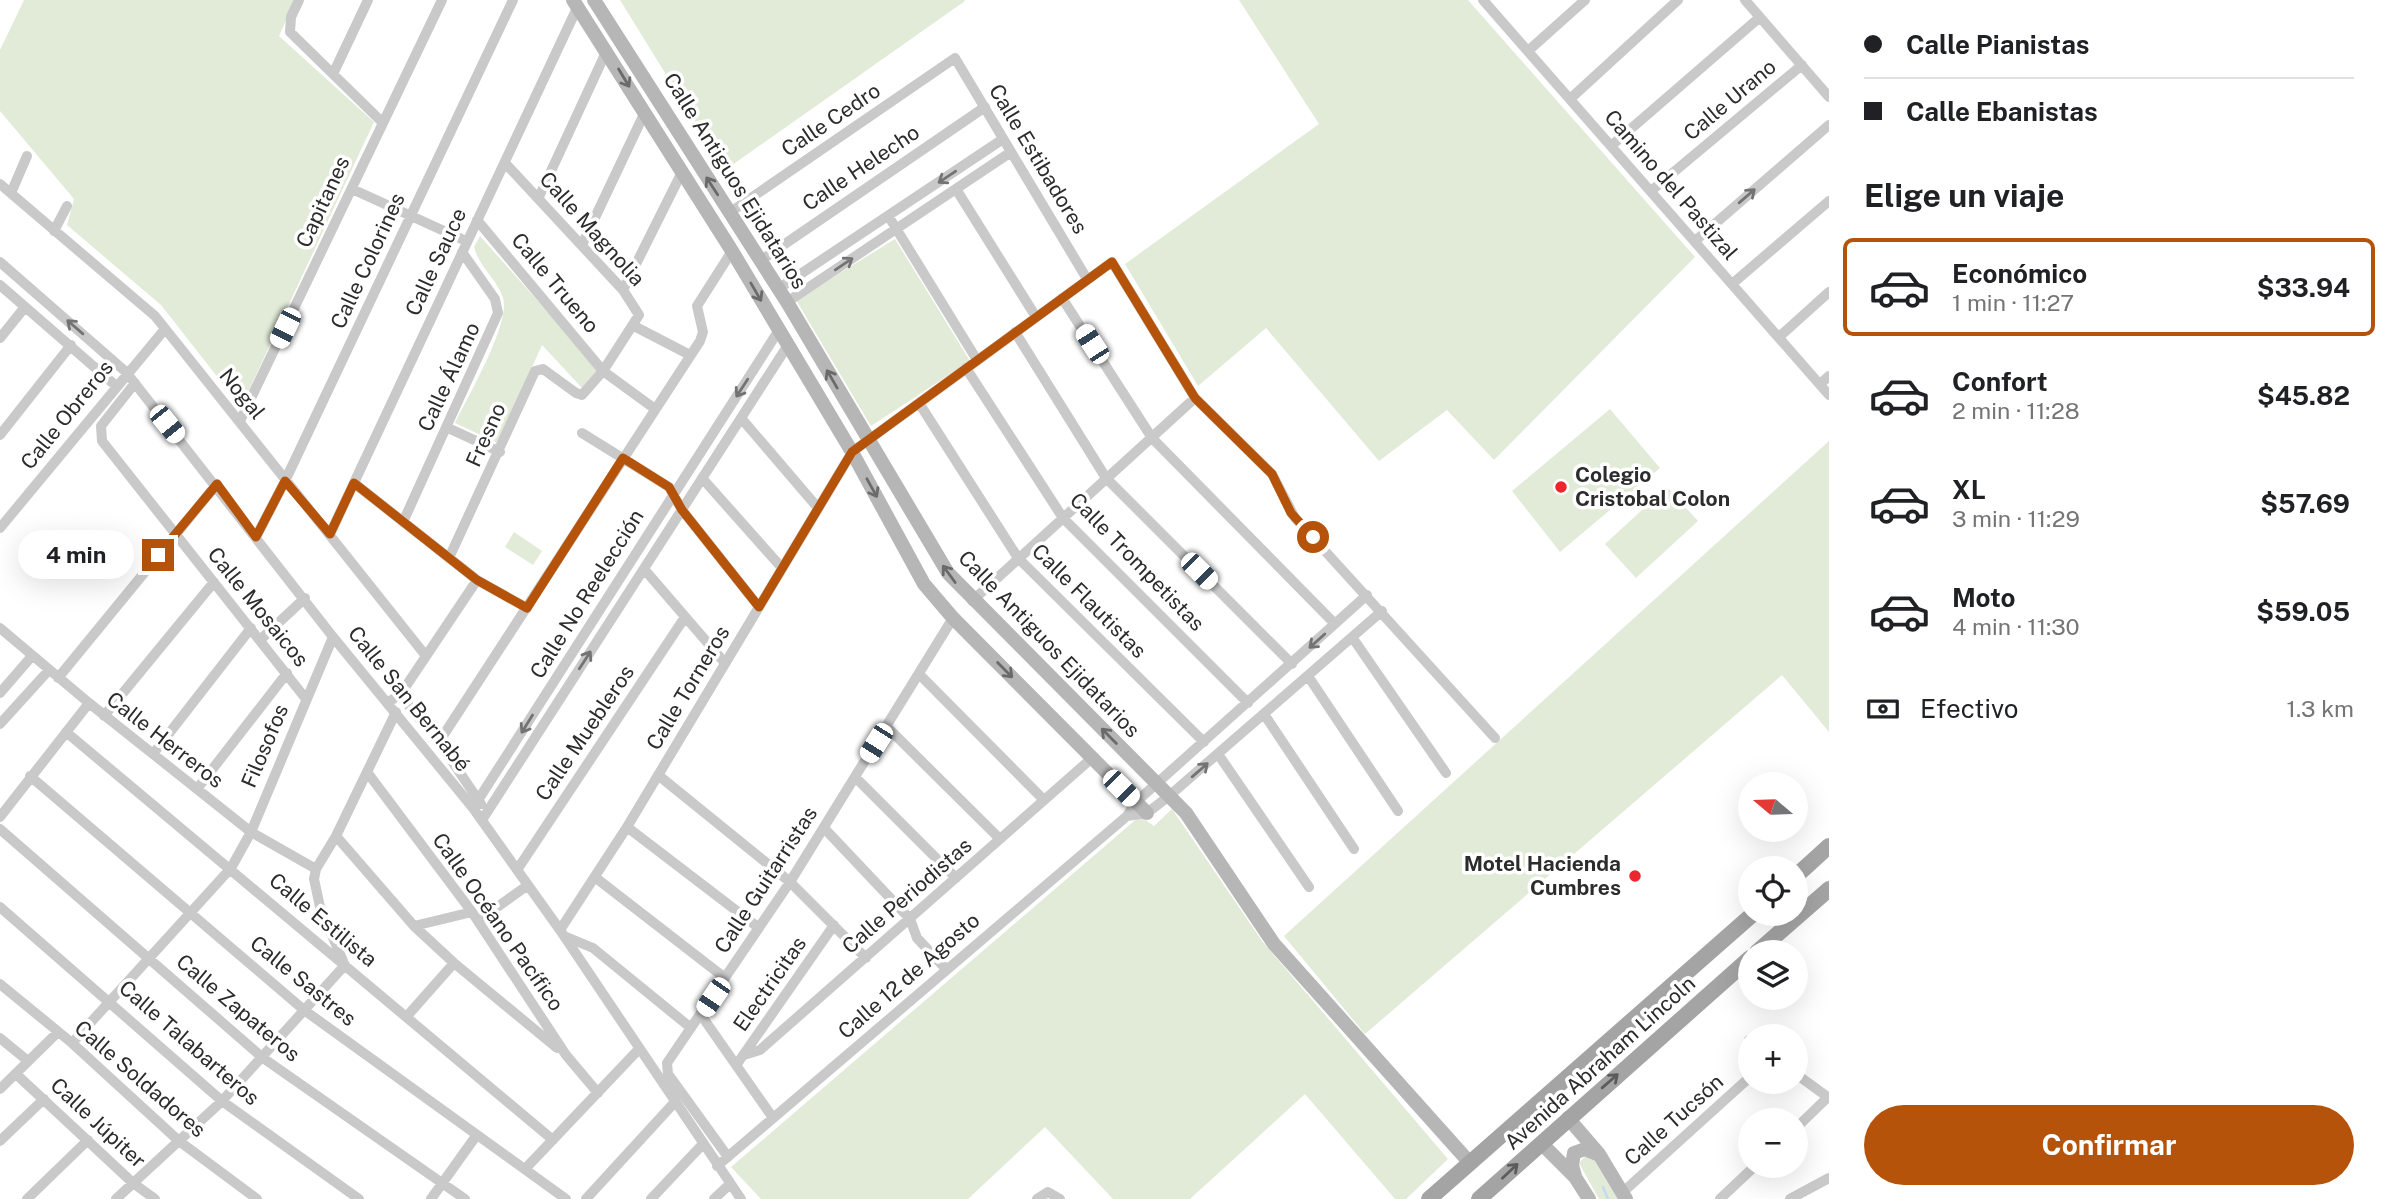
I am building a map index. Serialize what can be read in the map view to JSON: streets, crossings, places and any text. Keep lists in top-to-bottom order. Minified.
{"streets":{"main road":["Avenida Abraham Lincoln"],"street":["Calle Urano","Calle Cedro","Calle Estibadores","Calle Helecho","Calle Antiguos Ejidatarios","Camino del Pastizal","Capitanes","Calle Magnolia","Calle Colorines","Calle Sauce","Calle Trueno","Calle Álamo","Nogal","Calle Obreros","Fresno","Calle Trompetistas","Calle No Reelección","Calle Flautistas","Calle Mosaicos","Calle Torneros","Calle San Bernabé","Calle Muebleros","Calle Herreros","Filosofos","Calle Guitarristas","Calle Periodistas","Calle Estilista","Calle Océano Pacífico","Calle 12 de Agosto","Calle Sastres","Electricitas","Calle Zapateros","Calle Talabarteros","Calle Soldadores","Calle Tucsón","Calle Júpiter"]},"crossings":[["Calle Urano","Camino del Pastizal"],["Calle Cedro","Calle Estibadores"],["Calle Cedro","Calle Antiguos Ejidatarios"],["Calle Estibadores","Calle Helecho"],["Calle Estibadores","Calle Torneros"],["Calle Helecho","Calle Antiguos Ejidatarios"],["Calle Antiguos Ejidatarios","Calle Sauce"],["Calle Antiguos Ejidatarios","Calle No Reelección"],["Calle Antiguos Ejidatarios","Calle Torneros"],["Calle Antiguos Ejidatarios","Calle Guitarristas"],["Calle Antiguos Ejidatarios","Calle Periodistas"],["Calle Antiguos Ejidatarios","Calle 12 de Agosto"],["Capitanes","Nogal"],["Calle Magnolia","Calle Sauce"],["Calle Colorines","Nogal"],["Calle Colorines","Calle San Bernabé"],["Calle Sauce","Calle Trueno"],["Calle Sauce","Calle Álamo"],["Calle Sauce","Nogal"],["Calle Trueno","Fresno"],["Nogal","Calle Obreros"],["Calle Obreros","Calle San Bernabé"],["Calle Trompetistas","Calle Torneros"],["Calle Trompetistas","Calle 12 de Agosto"],["Calle No Reelección","Calle San Bernabé"],["Calle Flautistas","Calle Torneros"],["Calle Flautistas","Calle 12 de Agosto"],["Calle Mosaicos","Calle San Bernabé"],["Calle Mosaicos","Filosofos"],["Calle Torneros","Calle San Bernabé"],["Calle San Bernabé","Calle Muebleros"],["Calle San Bernabé","Filosofos"],["Calle San Bernabé","Calle 12 de Agosto"],["Calle Herreros","Filosofos"],["Filosofos","Calle Estilista"],["Filosofos","Calle Sastres"],["Filosofos","Calle Zapateros"],["Filosofos","Calle Talabarteros"],["Filosofos","Calle Soldadores"],["Calle Guitarristas","Calle 12 de Agosto"],["Calle Periodistas","Electricitas"]],"places":["Colegio Cristobal Colon","Motel Hacienda Cumbres"],"north":"left","page":{"banner":["Calle Pianistas","Calle Ebanistas"],"heading":"Elige un viaje","list":[{"name":"Económico","note":"1 min · 11:27","value":"$33.94"},{"name":"Confort","note":"2 min · 11:28","value":"$45.82"},{"name":"XL","note":"3 min · 11:29","value":"$57.69"},{"name":"Moto","note":"4 min · 11:30","value":"$59.05"}],"bubble":"4 min","pay":["Efectivo","1.3 km"],"map_buttons":["+","−"],"buttons":"Confirmar"}}
